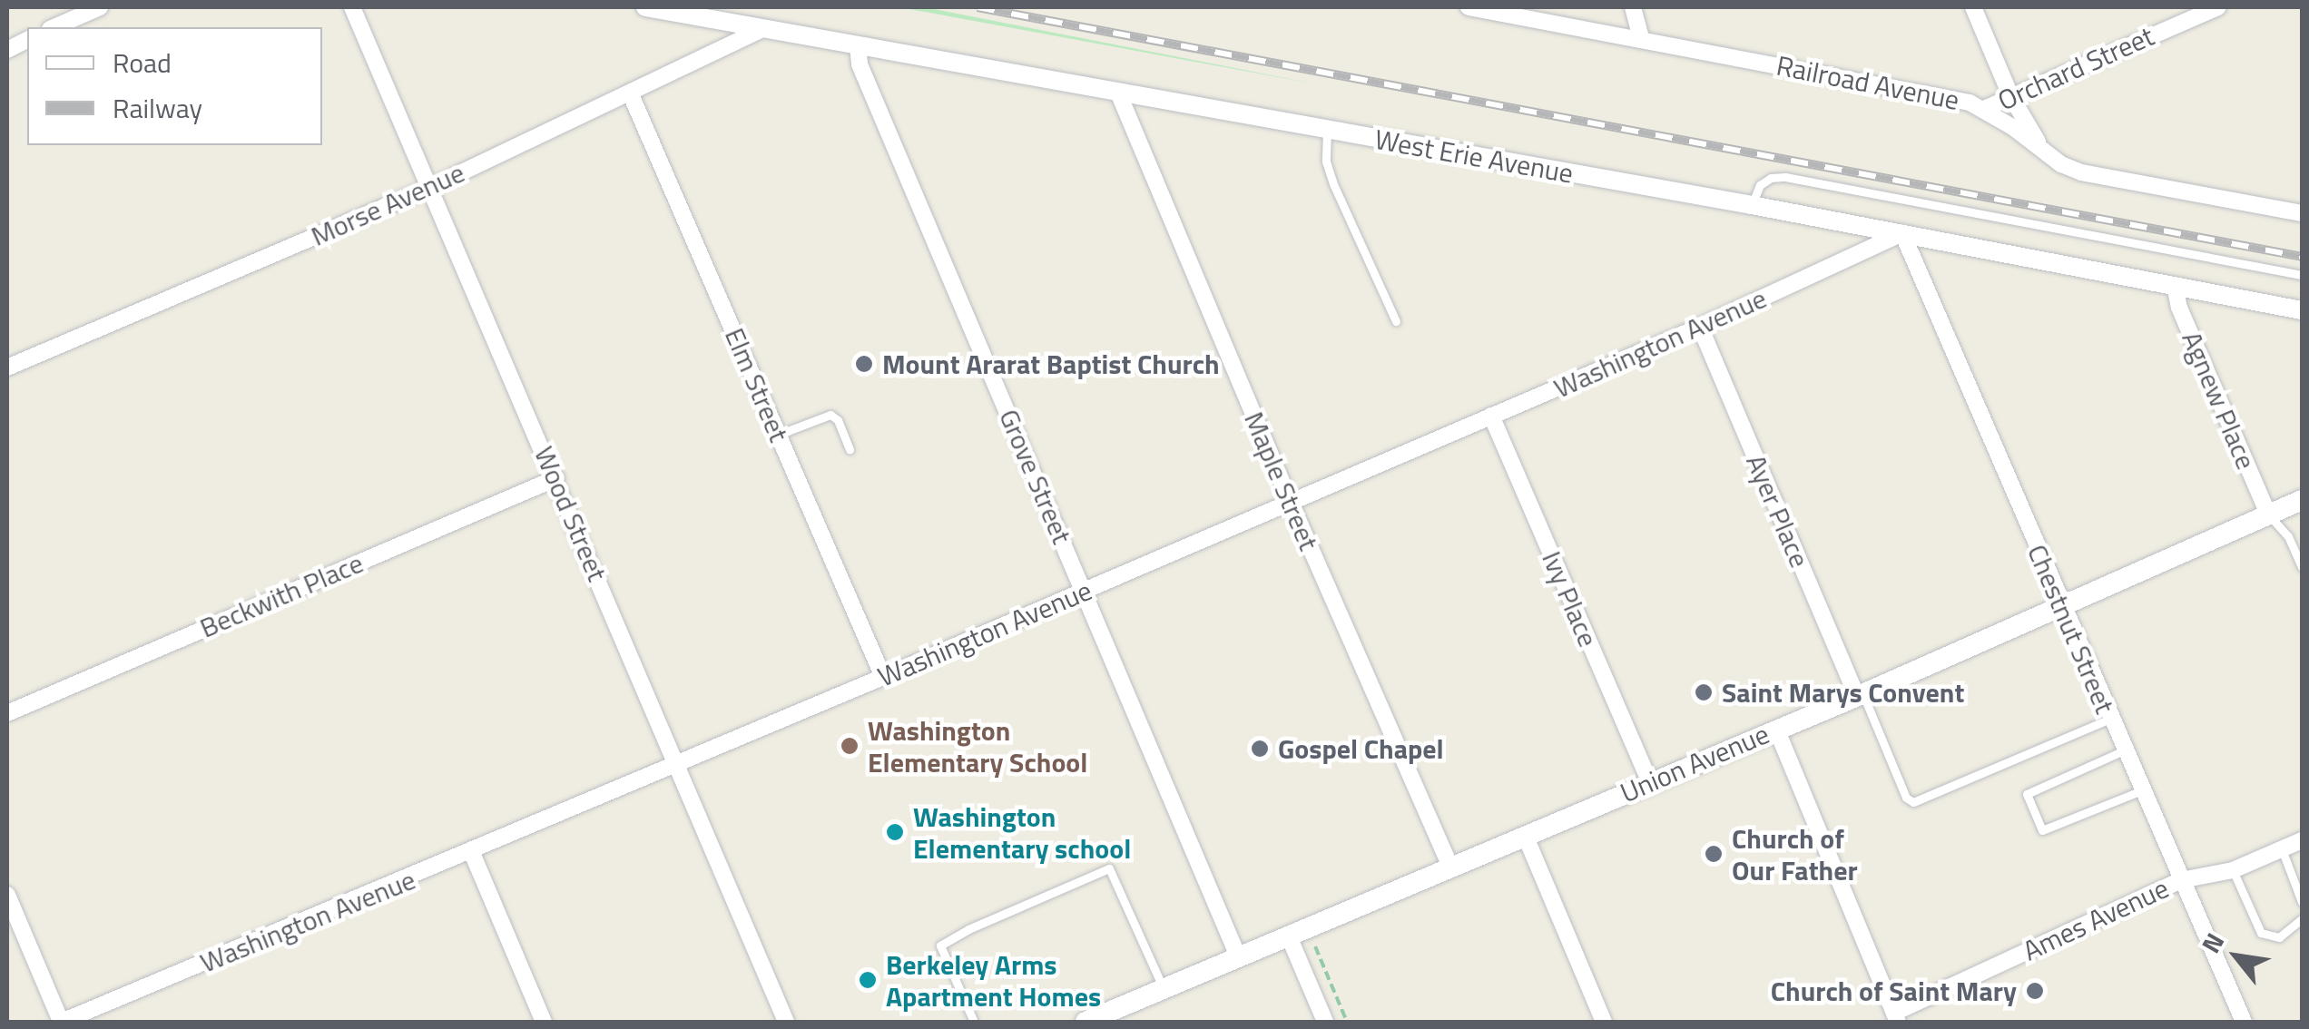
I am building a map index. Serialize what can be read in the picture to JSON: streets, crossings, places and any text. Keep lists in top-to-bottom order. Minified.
{"streets":{"main road":["Union Avenue"],"street":["Orchard Street","Railroad Avenue","West Erie Avenue","Morse Avenue","Washington Avenue","Elm Street","Agnew Place","Grove Street","Maple Street","Ayer Place","Wood Street","Beckwith Place","Ivy Place","Chestnut Street","Ames Avenue"]},"crossings":[["Orchard Street","Railroad Avenue"],["West Erie Avenue","Morse Avenue"],["West Erie Avenue","Washington Avenue"],["West Erie Avenue","Agnew Place"],["West Erie Avenue","Grove Street"],["West Erie Avenue","Maple Street"],["West Erie Avenue","Chestnut Street"],["Morse Avenue","Elm Street"],["Morse Avenue","Wood Street"],["Washington Avenue","Elm Street"],["Washington Avenue","Grove Street"],["Washington Avenue","Maple Street"],["Washington Avenue","Ayer Place"],["Washington Avenue","Wood Street"],["Washington Avenue","Ivy Place"],["Washington Avenue","Chestnut Street"],["Agnew Place","Union Avenue"],["Grove Street","Union Avenue"],["Maple Street","Union Avenue"],["Ayer Place","Union Avenue"],["Wood Street","Beckwith Place"],["Ivy Place","Union Avenue"],["Chestnut Street","Union Avenue"],["Chestnut Street","Ames Avenue"]],"places":["Mount Ararat Baptist Church","Saint Marys Convent","Washington Elementary School","Gospel Chapel","Washington Elementary school","Church of Our Father","Berkeley Arms Apartment Homes","Church of Saint Mary"],"legend":["Road","Railway"],"north":"top left"}
